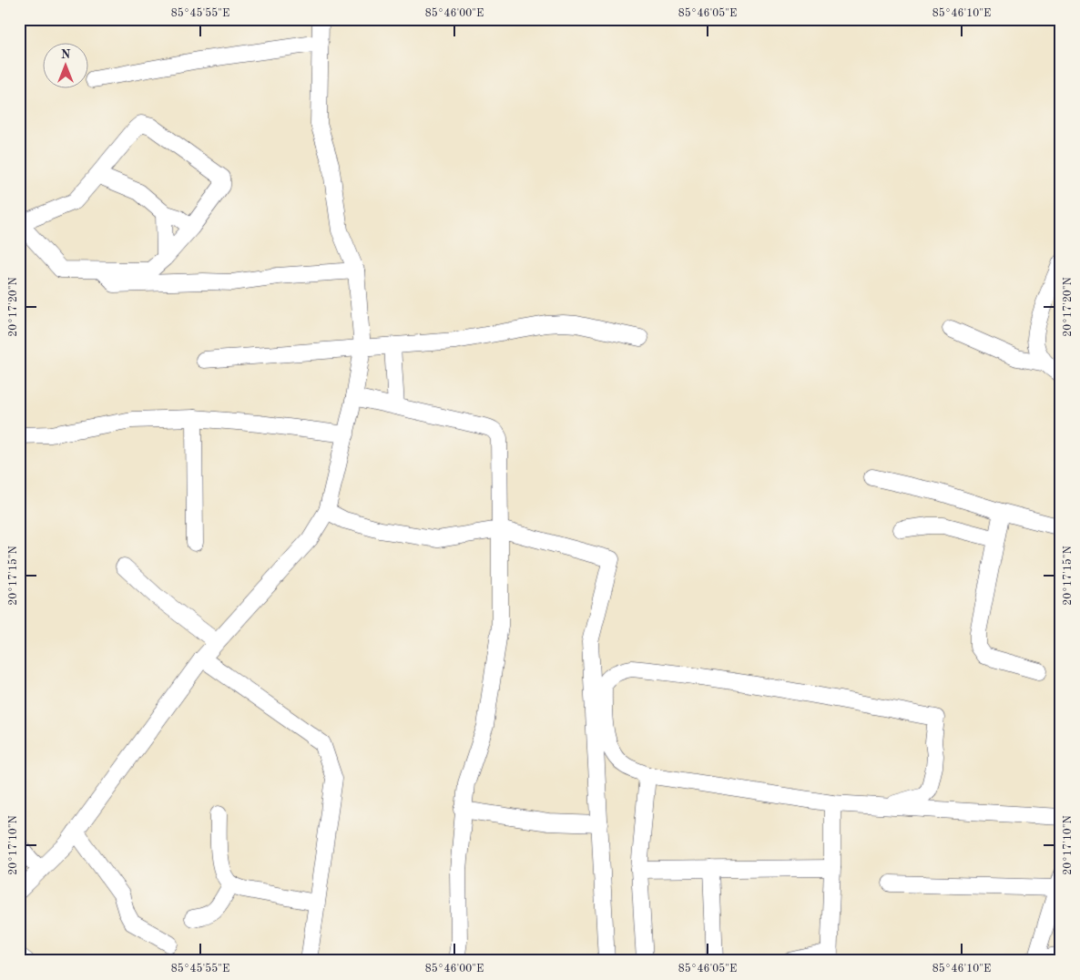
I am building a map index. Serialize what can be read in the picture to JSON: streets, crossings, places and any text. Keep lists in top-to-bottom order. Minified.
{"north":"top","coordinates":["85°45'55\"E","85°46'00\"E","85°46'05\"E","85°46'10\"E","20°17'20\"N","20°17'15\"N","20°17'10\"N"]}
